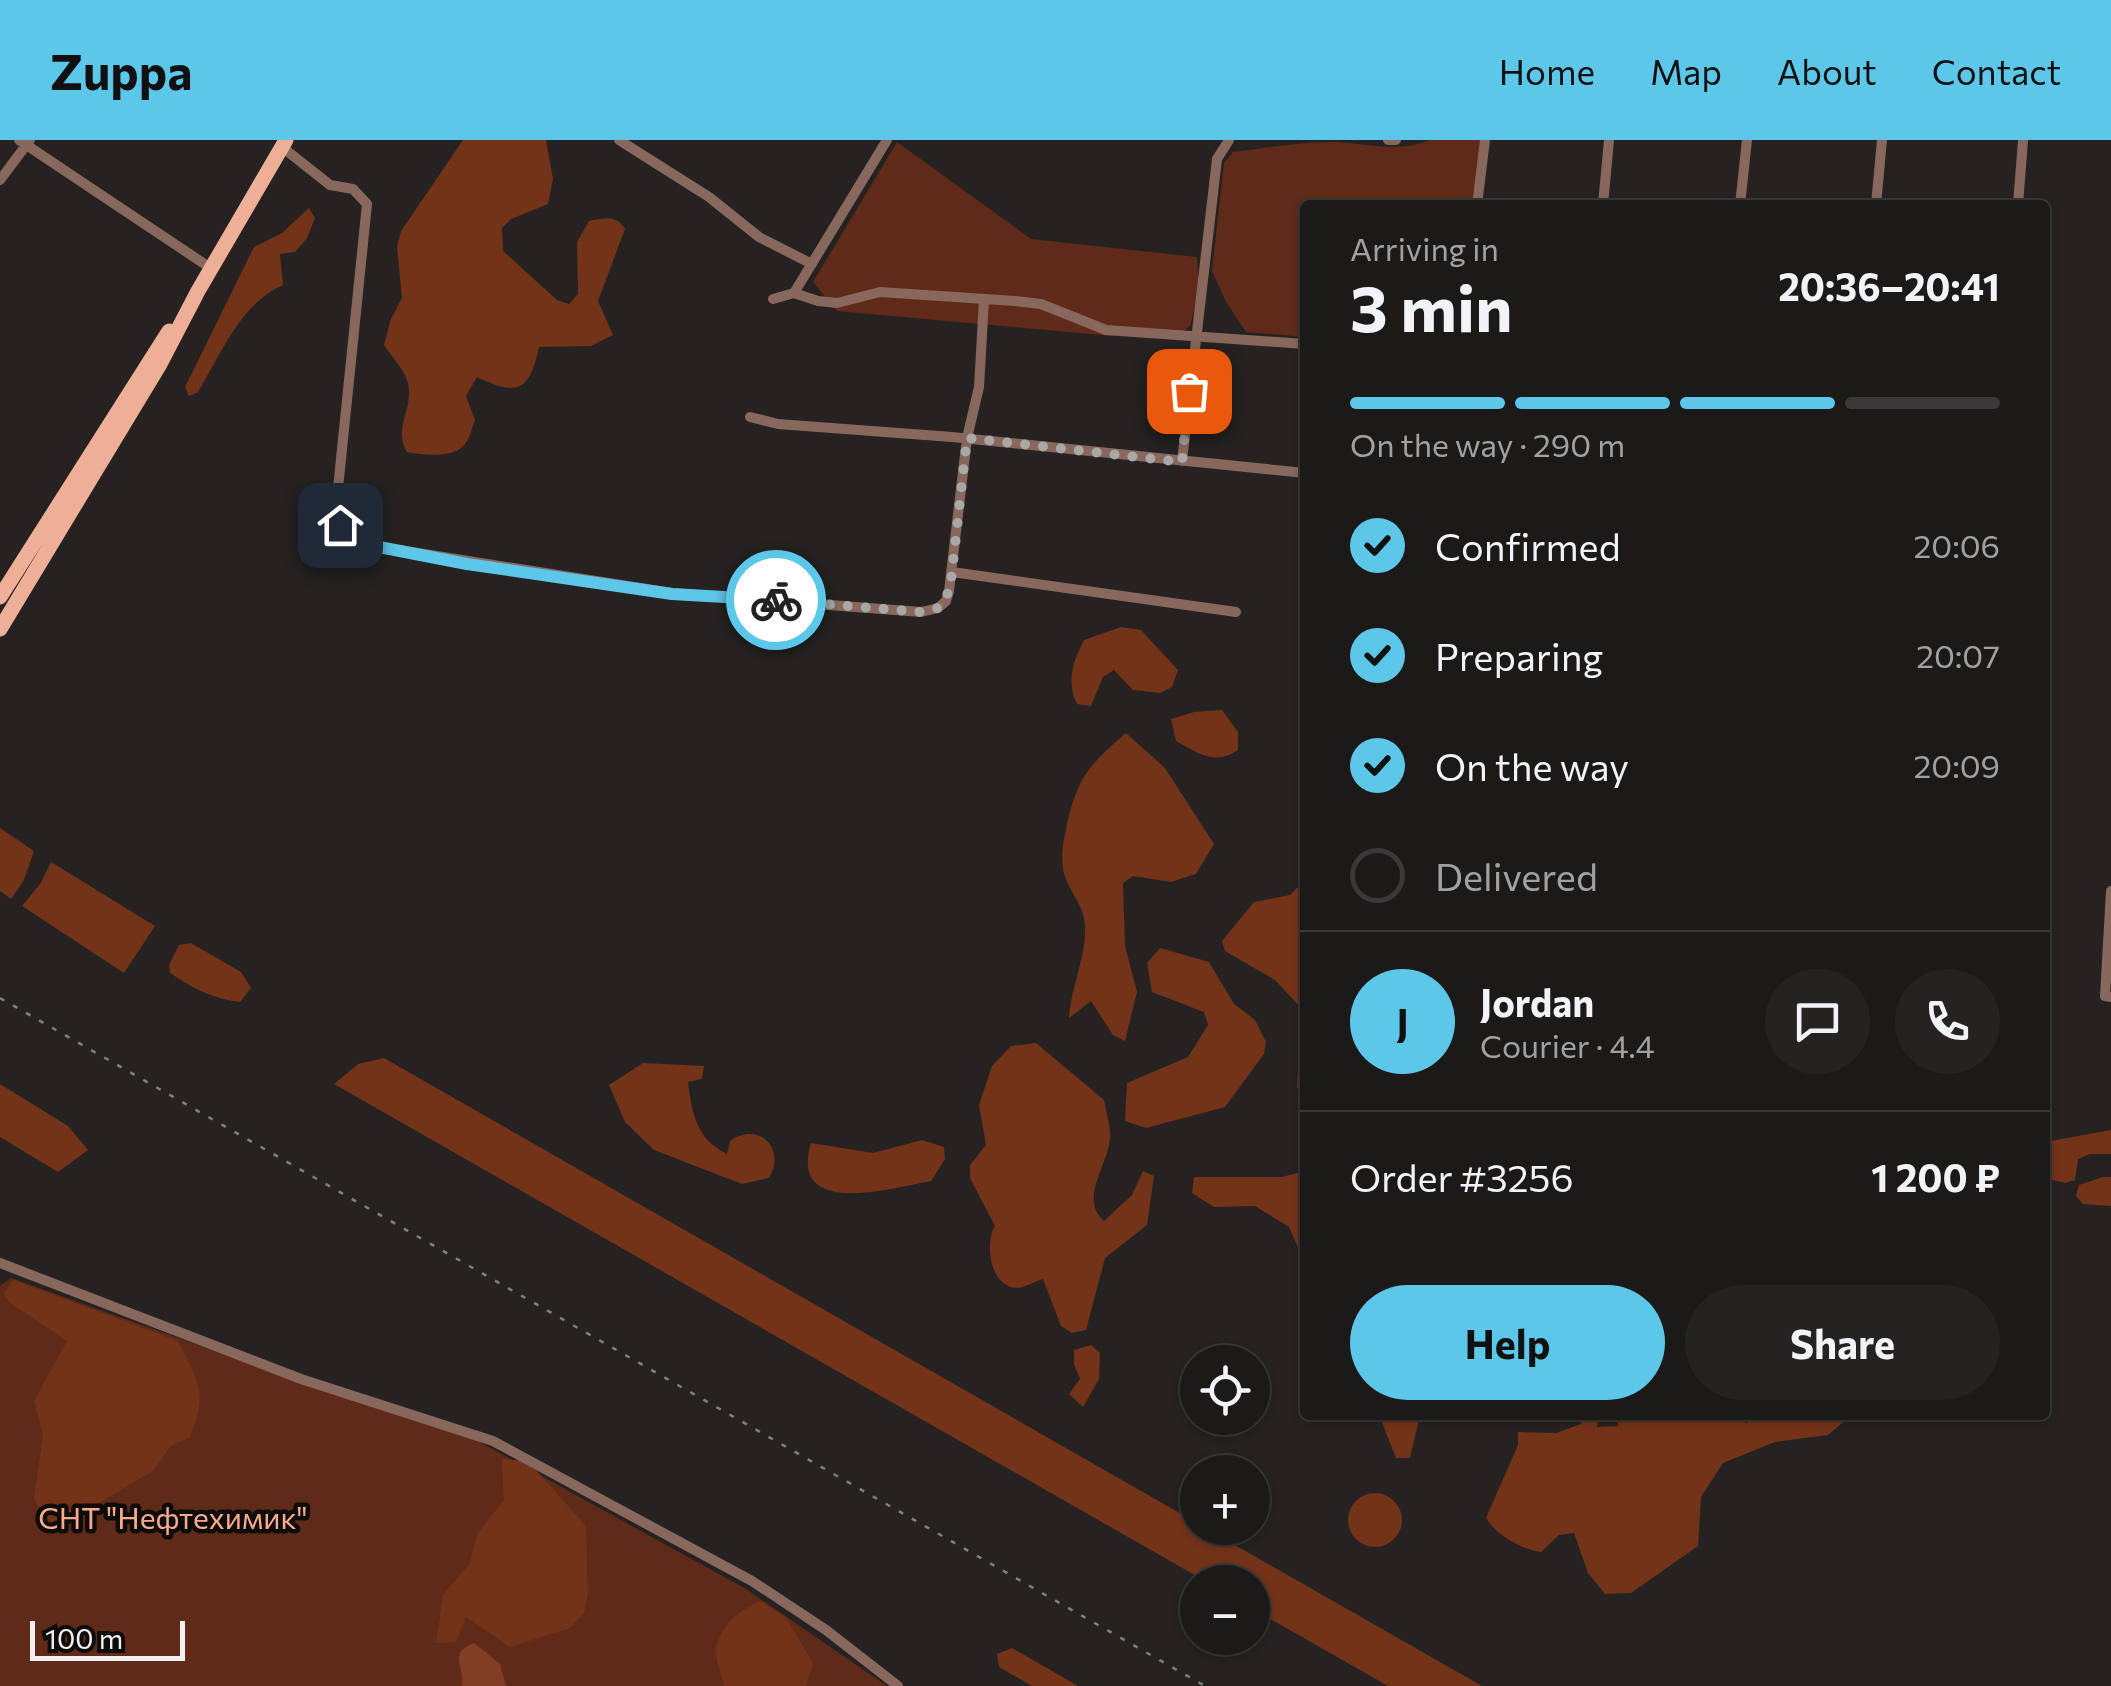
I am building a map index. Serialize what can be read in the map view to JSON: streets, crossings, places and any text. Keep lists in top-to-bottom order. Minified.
{"parks":["СНТ \"Нефтехимик\""],"scale_bar":"100 m","page":{"header":"Zuppa","nav":["Home","Map","About","Contact"],"heading":["3 min","Arriving in","20:36–20:41"],"panel":["Jordan","Courier · 4.4","Order #3256","1 200 ₽"],"bar":"On the way · 290 m","list":[["Confirmed","20:06"],["Preparing","20:07"],["On the way","20:09"],"Delivered"],"round":"J","buttons":["Help","Share"],"map_buttons":["+","−"],"scale":"100 m"}}
